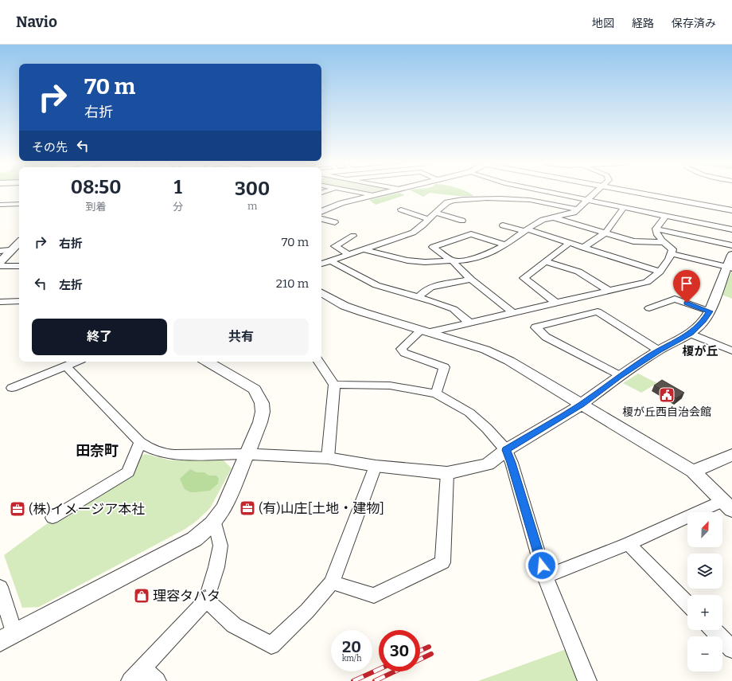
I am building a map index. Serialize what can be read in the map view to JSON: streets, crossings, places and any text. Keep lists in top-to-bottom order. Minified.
{"districts":["榎が丘","田奈町"],"places":{"public building":["榎が丘西自治会館"],"office":["(有)山庄[土地・建物]","(株)イメージア本社"],"shop":["理容タバタ"]},"north":"top right","page":{"header":"Navio","nav":["地図","経路","保存済み"],"turn":["70 m","右折"],"then":"その先","eta":["08:50","到着","1","分","300","m"],"list":[{"name":"右折","value":"70 m"},{"name":"左折","value":"210 m"}],"buttons":["終了","共有"],"map_buttons":["+","−"],"speed":"20 km/h","limit":"30"}}
